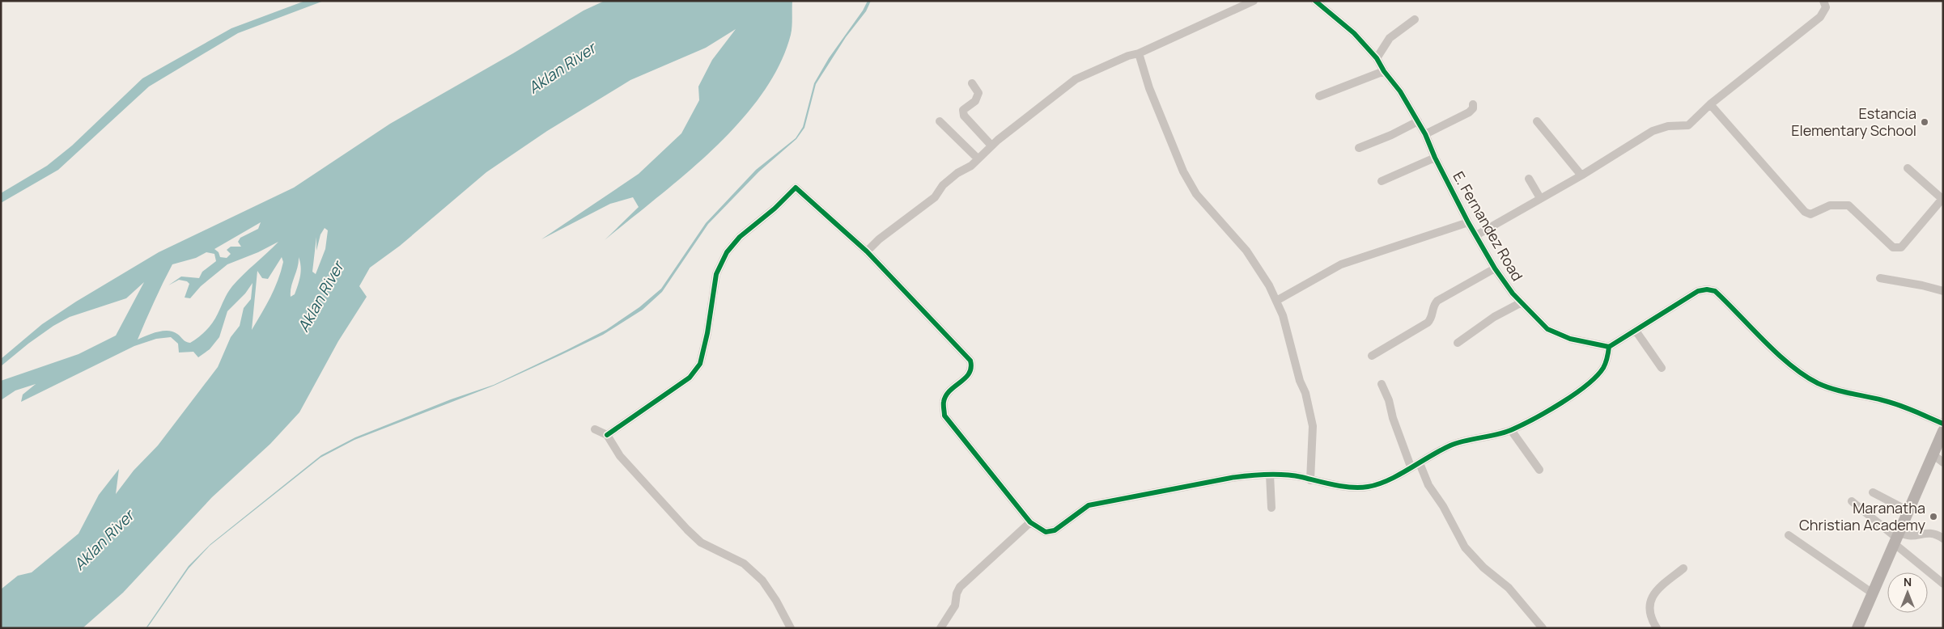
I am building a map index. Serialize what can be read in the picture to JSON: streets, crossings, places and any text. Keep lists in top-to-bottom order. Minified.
{"streets":{"street":["E. Fernandez Road"]},"water":["Aklan River"],"places":["Estancia Elementary School","Maranatha Christian Academy"],"north":"top"}
